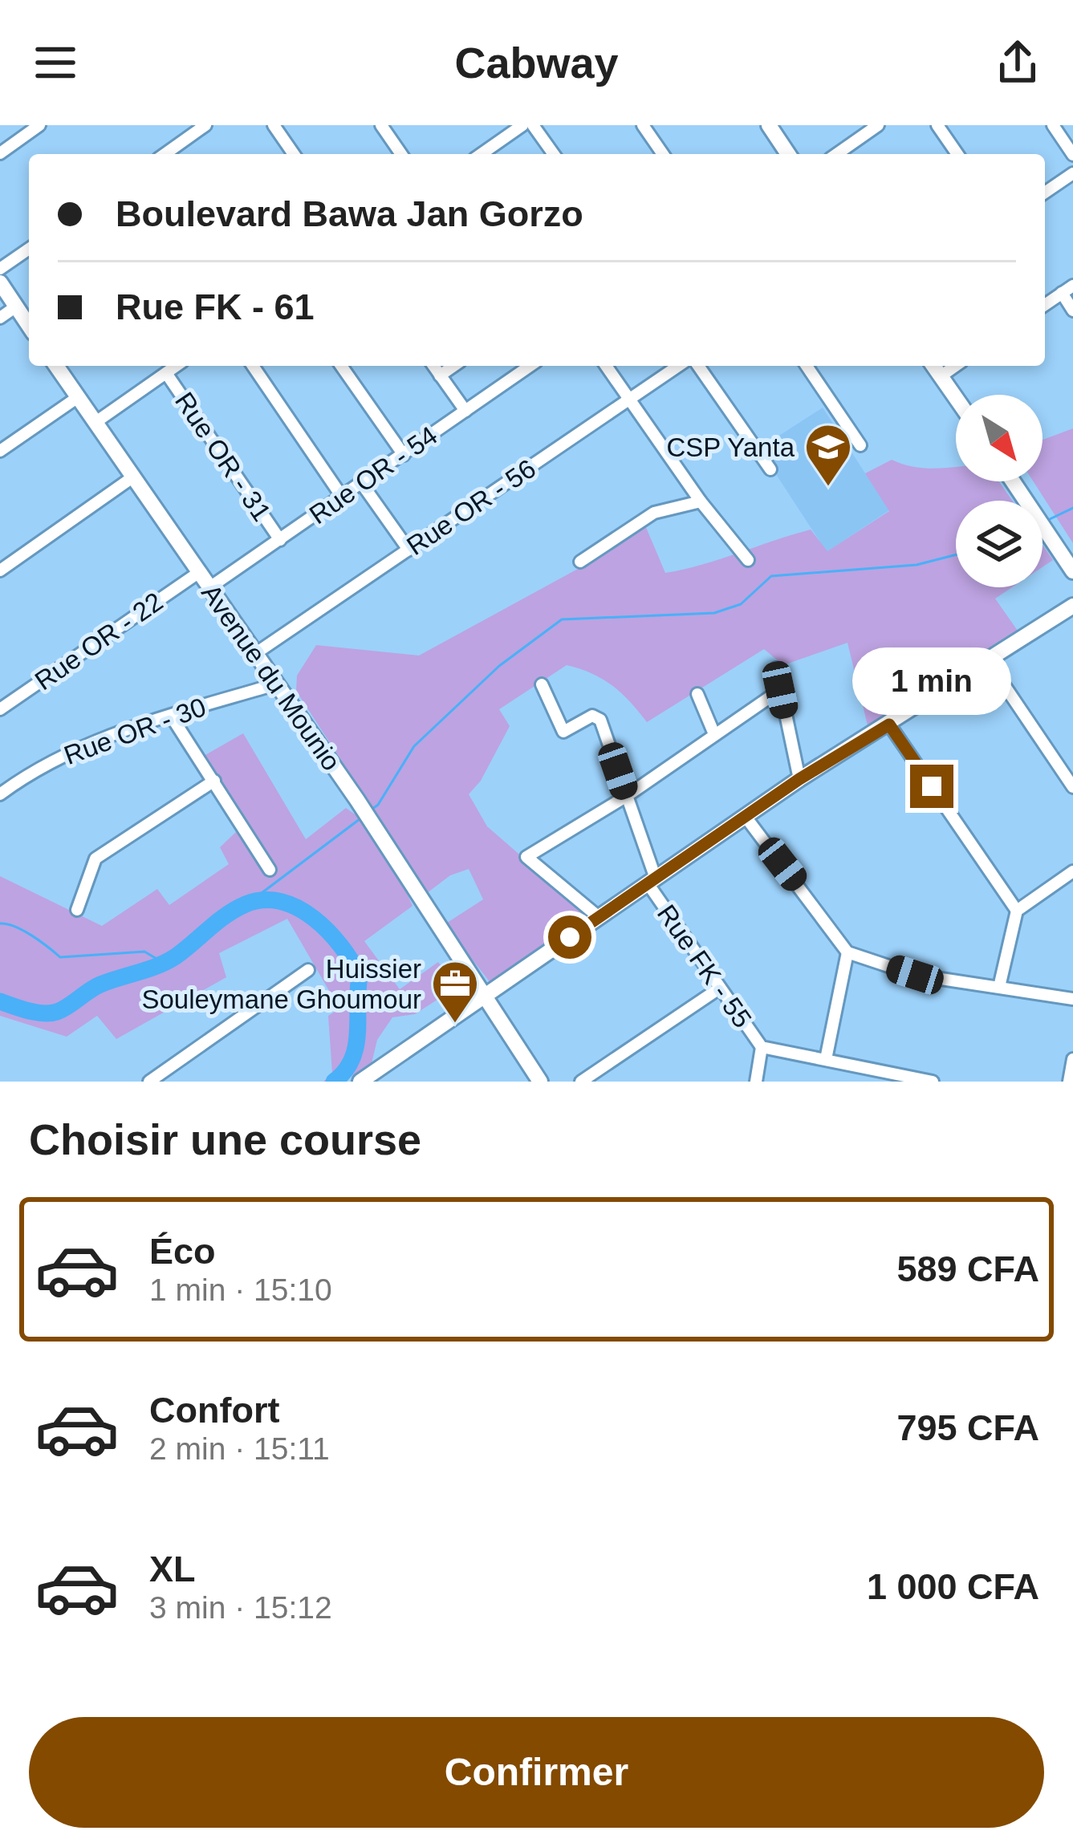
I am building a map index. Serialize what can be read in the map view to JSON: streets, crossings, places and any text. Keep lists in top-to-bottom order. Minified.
{"streets":{"street":["Rue OR - 31","Rue OR - 54","Rue OR - 56","Rue OR - 22","Avenue du Mounio","Rue OR - 30","Rue FK - 55"]},"crossings":[["Rue OR - 31","Rue OR - 54"],["Rue OR - 54","Avenue du Mounio"],["Rue OR - 56","Avenue du Mounio"],["Rue OR - 22","Avenue du Mounio"],["Avenue du Mounio","Rue OR - 30"]],"places":{"school or university":["CSP Yanta"],"office":["Huissier Souleymane Ghoumour"]},"north":"bottom right","page":{"header":"Cabway","banner":["Boulevard Bawa Jan Gorzo","Rue FK - 61"],"bubble":"1 min","heading":"Choisir une course","list":[{"name":"Éco","note":"1 min · 15:10","value":"589 CFA"},{"name":"Confort","note":"2 min · 15:11","value":"795 CFA"},{"name":"XL","note":"3 min · 15:12","value":"1 000 CFA"}],"buttons":"Confirmer"}}
